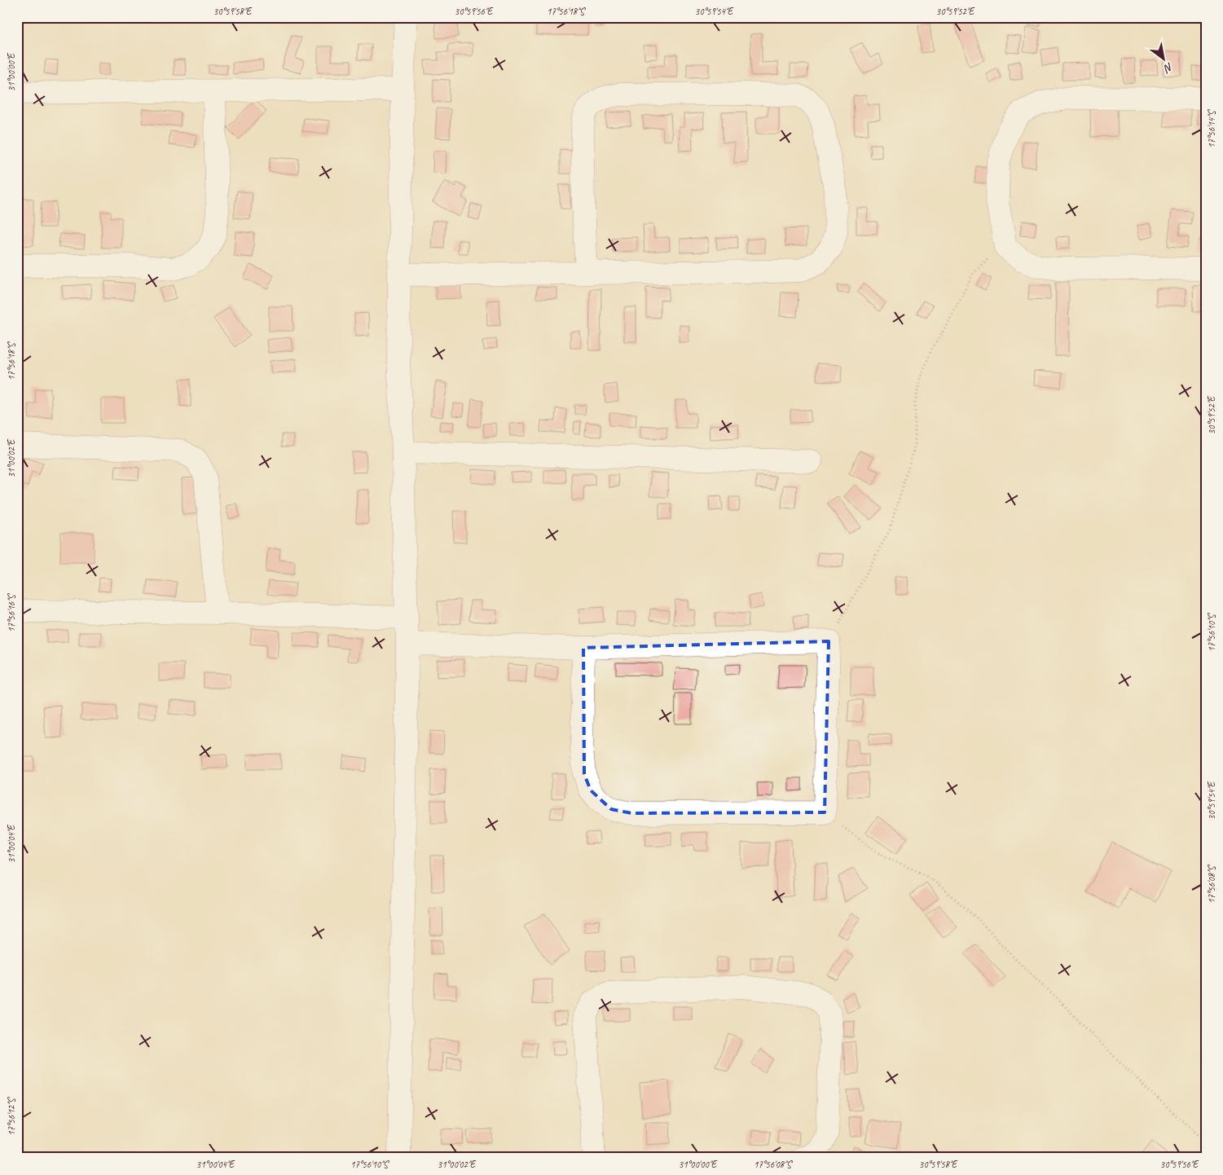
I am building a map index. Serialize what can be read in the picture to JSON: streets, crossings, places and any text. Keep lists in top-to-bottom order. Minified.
{"north":"bottom right","coordinates":["30°59'58\"E","30°59'56\"E","17°56'18\"S","30°59'54\"E","30°59'52\"E","31°00'00\"E","17°56'14\"S","31°00'02\"E","17°56'16\"S","17°56'10\"S","31°00'04\"E","17°56'08\"S","17°56'12\"S"]}
